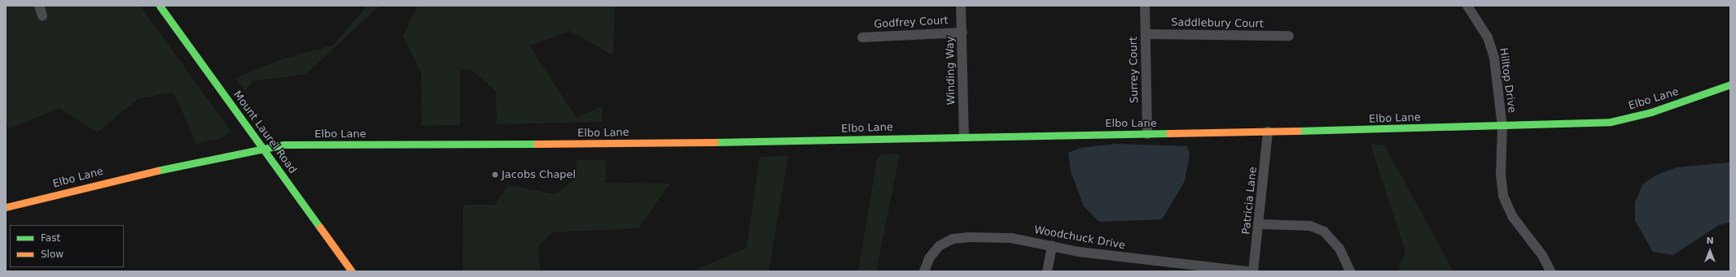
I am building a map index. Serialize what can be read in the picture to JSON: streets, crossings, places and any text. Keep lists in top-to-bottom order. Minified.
{"streets":{"street":["Godfrey Court","Saddlebury Court","Surrey Court","Winding Way","Hilltop Drive","Elbo Lane","Mount Laurel Road","Patricia Lane","Woodchuck Drive"]},"crossings":[["Godfrey Court","Winding Way"],["Saddlebury Court","Surrey Court"],["Surrey Court","Elbo Lane"],["Winding Way","Elbo Lane"],["Hilltop Drive","Elbo Lane"],["Elbo Lane","Mount Laurel Road"],["Elbo Lane","Patricia Lane"]],"places":["Jacobs Chapel"],"legend":["Fast","Slow"],"north":"top"}
